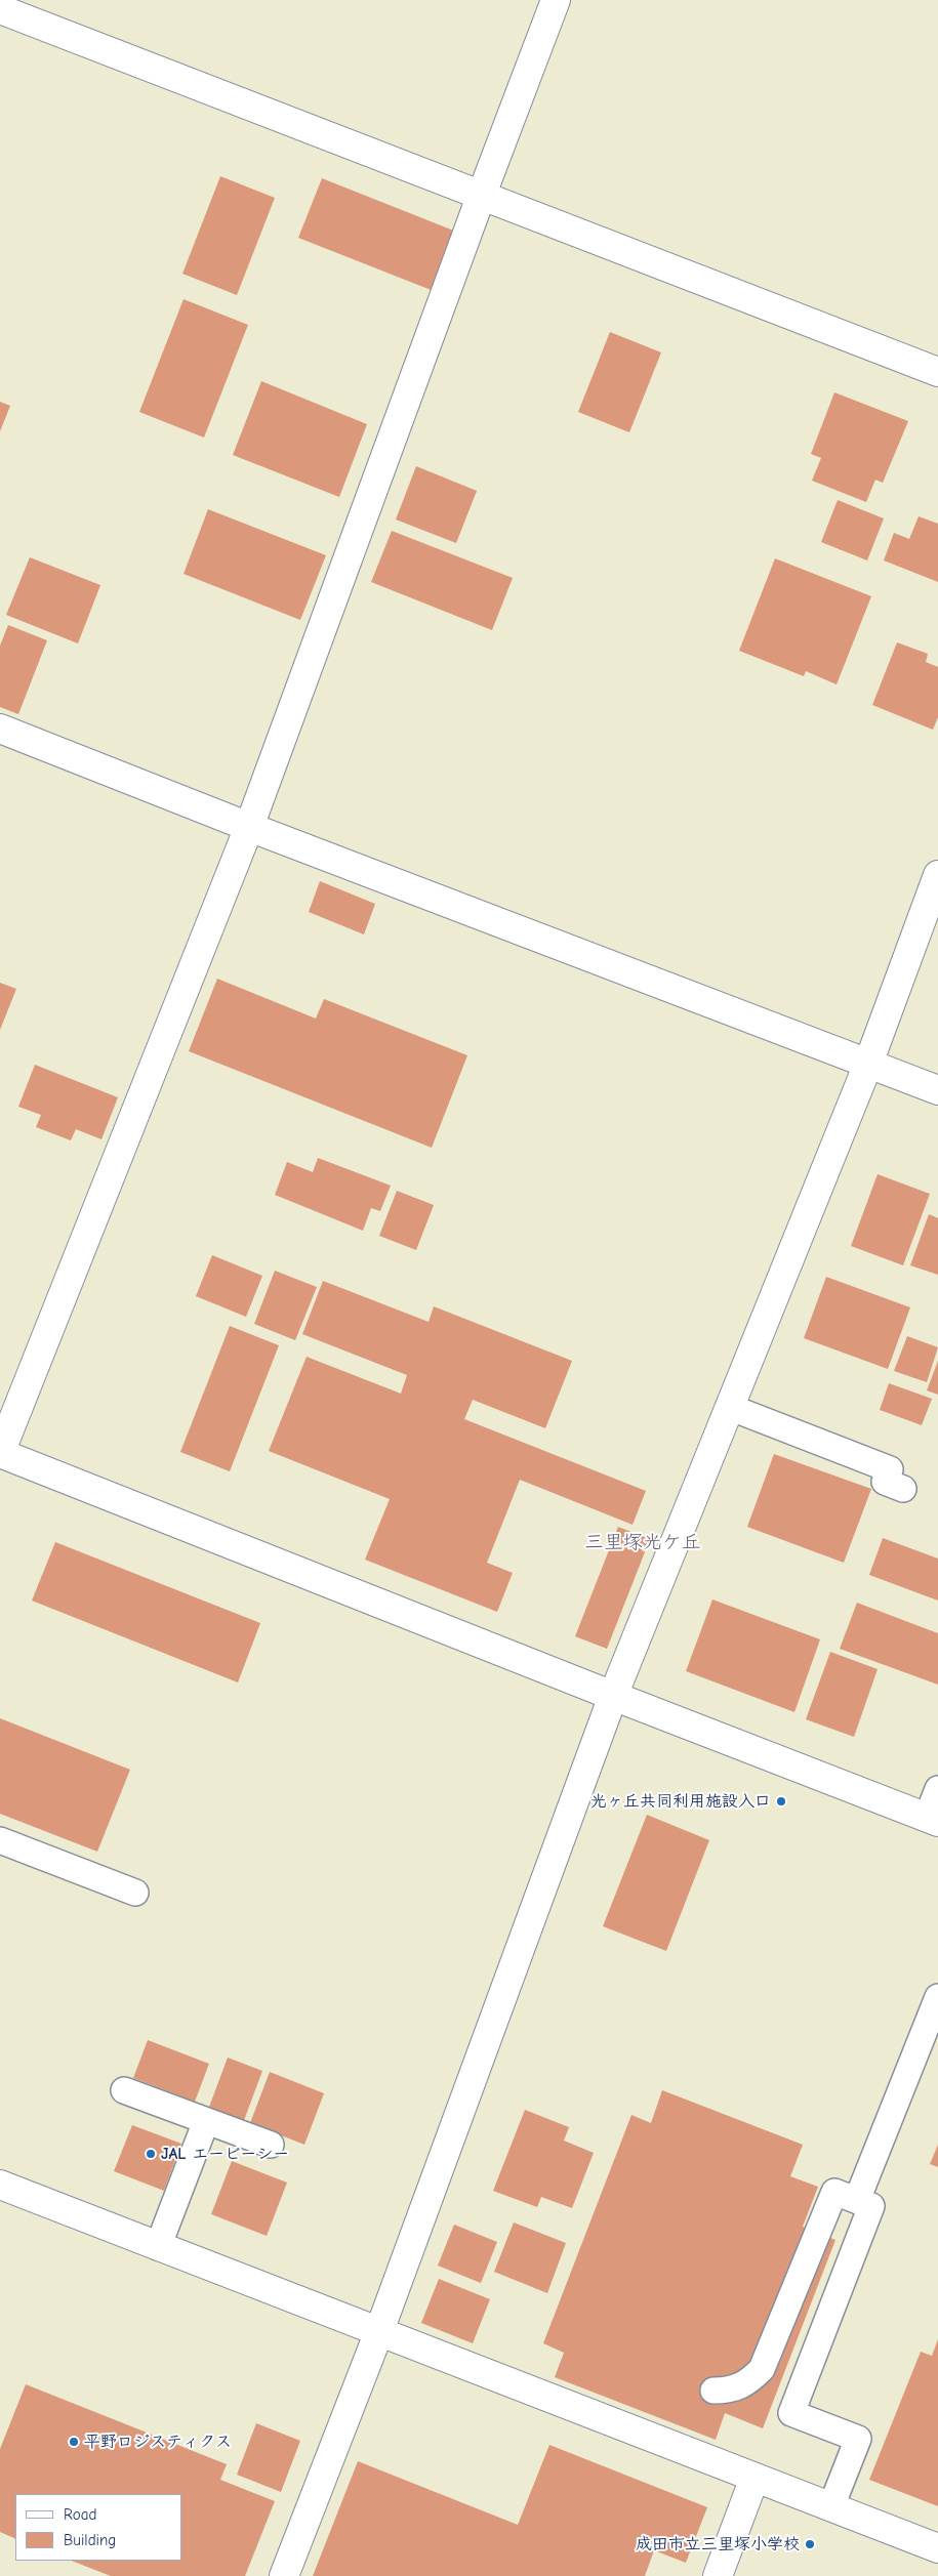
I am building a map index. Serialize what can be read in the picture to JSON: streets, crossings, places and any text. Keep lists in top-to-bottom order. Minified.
{"districts":["三里塚光ケ丘"],"places":["光ヶ丘共同利用施設入口","JAL エービーシー","平野ロジスティクス","成田市立三里塚小学校"],"legend":["Road","Building"]}
